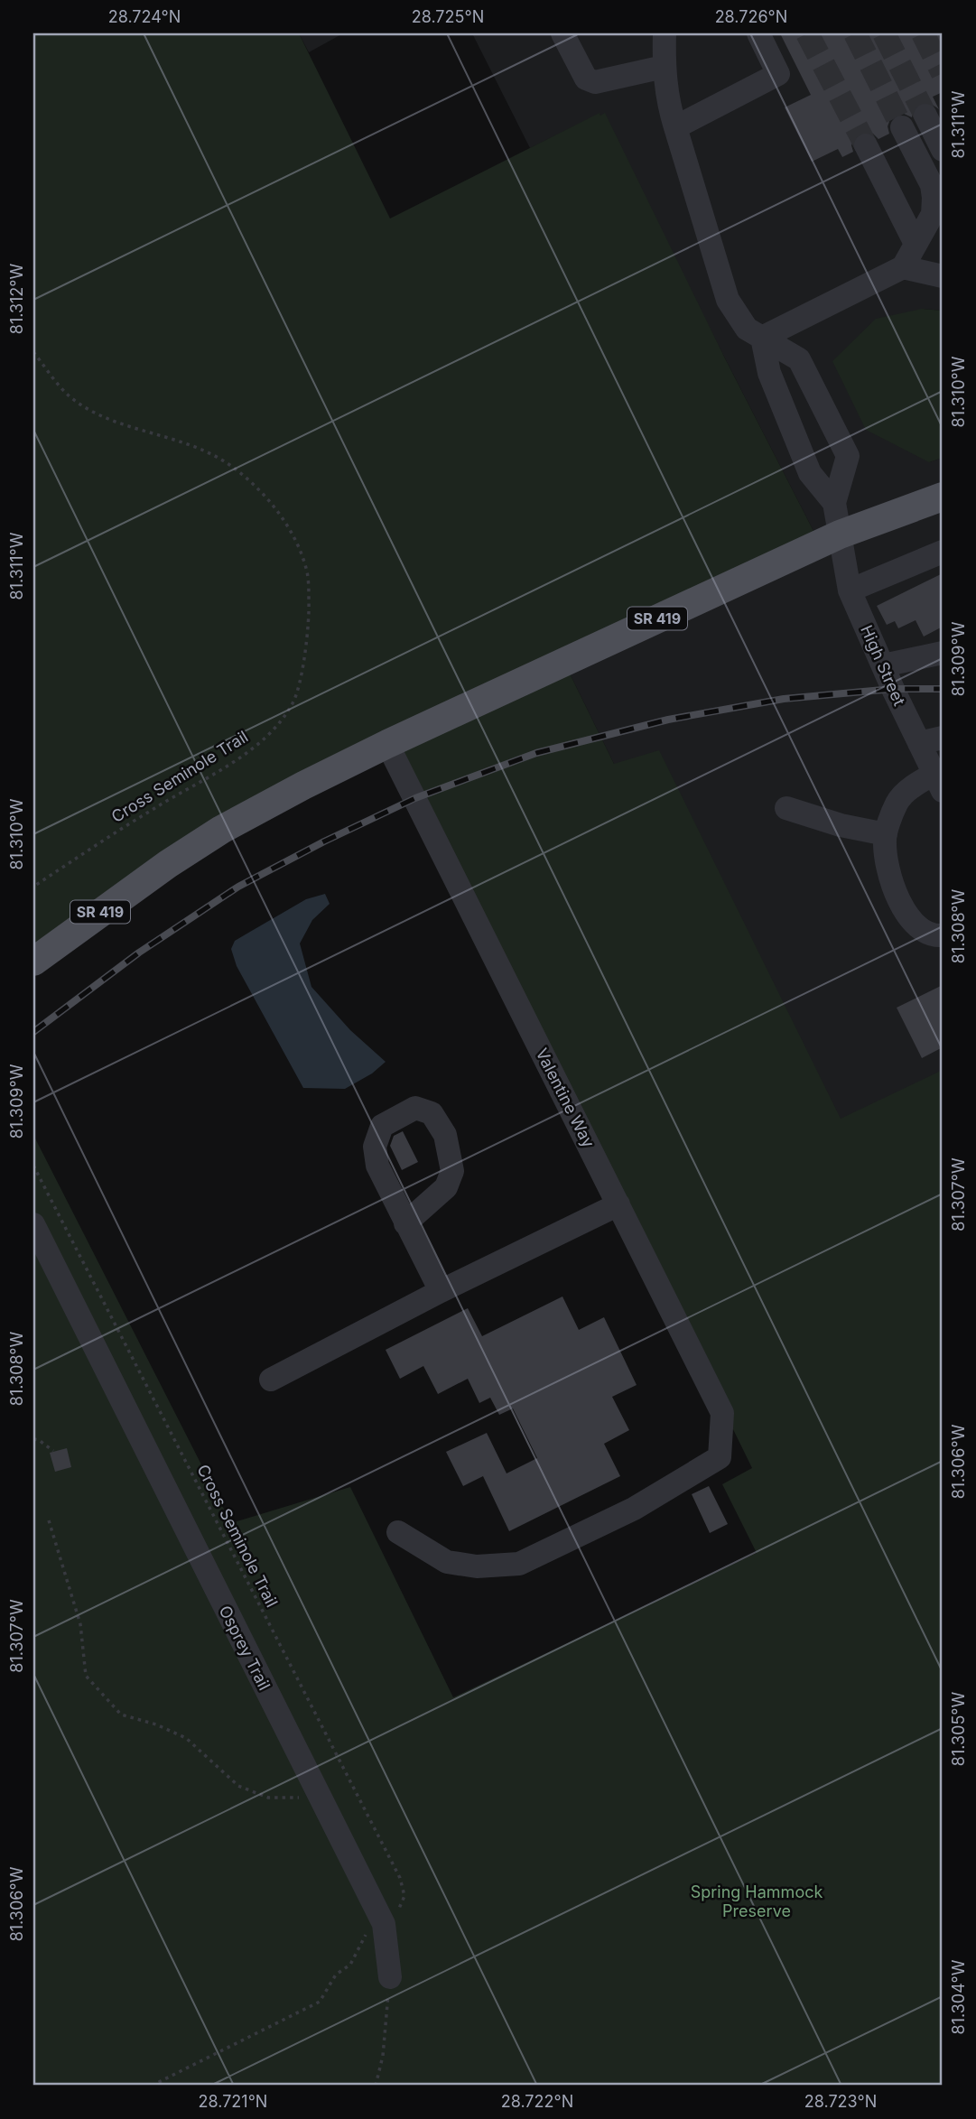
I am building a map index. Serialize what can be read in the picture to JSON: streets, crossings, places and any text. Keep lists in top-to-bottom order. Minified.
{"streets":{"main road":["SR 419"],"street":["High Street","Valentine Way","Osprey Trail"],"path":["Cross Seminole Trail"]},"crossings":[["SR 419","High Street"],["SR 419","Valentine Way"]],"parks":["Spring Hammock Preserve"],"coordinates":["28.724°N","28.725°N","28.726°N","81.311°W","81.312°W","81.310°W","81.309°W","81.308°W","81.307°W","81.306°W","81.305°W","81.304°W","28.721°N","28.722°N","28.723°N"]}
